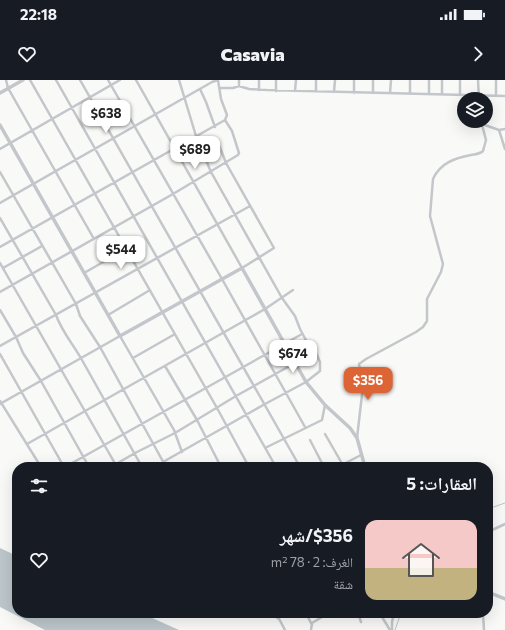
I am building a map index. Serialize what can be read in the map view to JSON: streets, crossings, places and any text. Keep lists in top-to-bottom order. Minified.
{"page":{"status":"22:18","header":"Casavia","price":["$638","$689","$544","$674","$356"],"heading":"العقارات: 5","list":[{"name":"$356/شهر","note":"الغرف: 2 · 78 m² · شقة"}]}}
